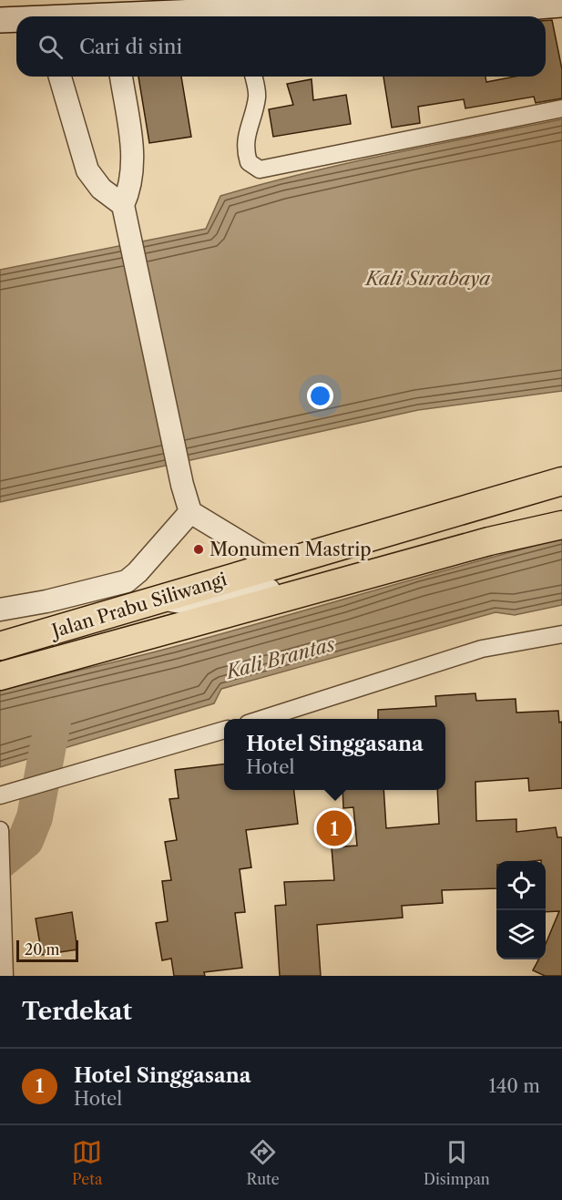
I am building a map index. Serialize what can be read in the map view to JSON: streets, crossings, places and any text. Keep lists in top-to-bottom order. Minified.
{"streets":{"main road":["Jalan Prabu Siliwangi"]},"water":["Kali Surabaya","Kali Brantas"],"places":["Monumen Mastrip"],"scale_bar":"20 m","page":{"search":"Cari di sini","popup":["Hotel Singgasana","Hotel"],"pins":"1","scale":"20 m","heading":"Terdekat","list":[{"mark":"1","name":"Hotel Singgasana","note":"Hotel","value":"140 m"}],"nav":["Peta","Rute","Disimpan"]}}
